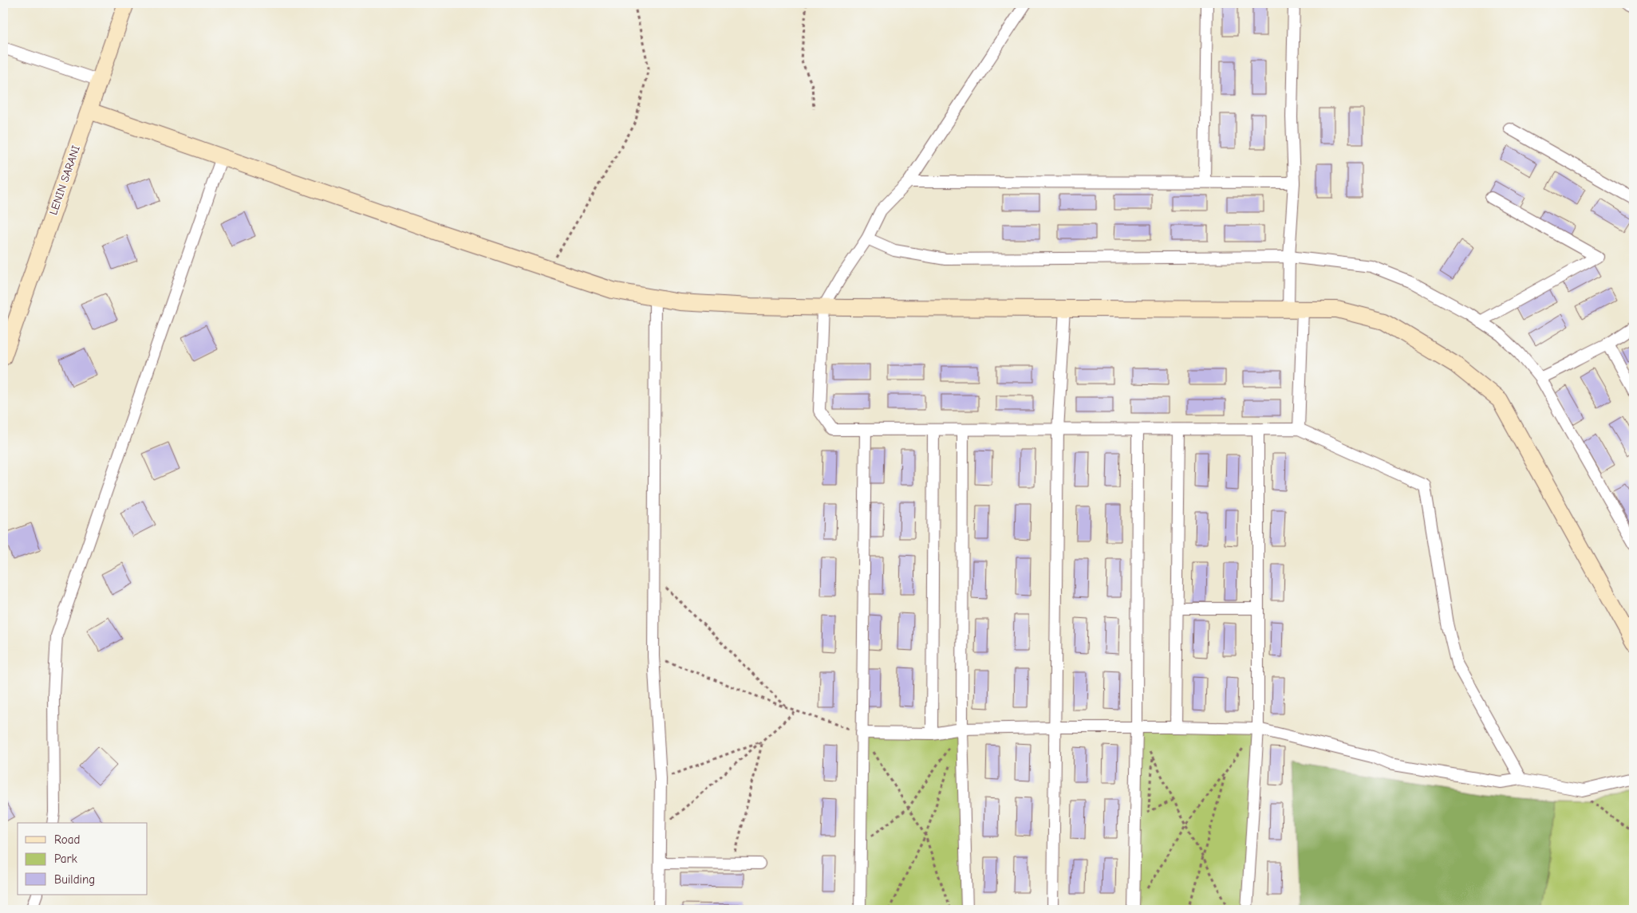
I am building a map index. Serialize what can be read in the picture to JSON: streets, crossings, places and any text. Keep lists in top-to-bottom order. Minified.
{"streets":{"street":["LENIN SARANI"]},"legend":["Road","Park","Building"]}
